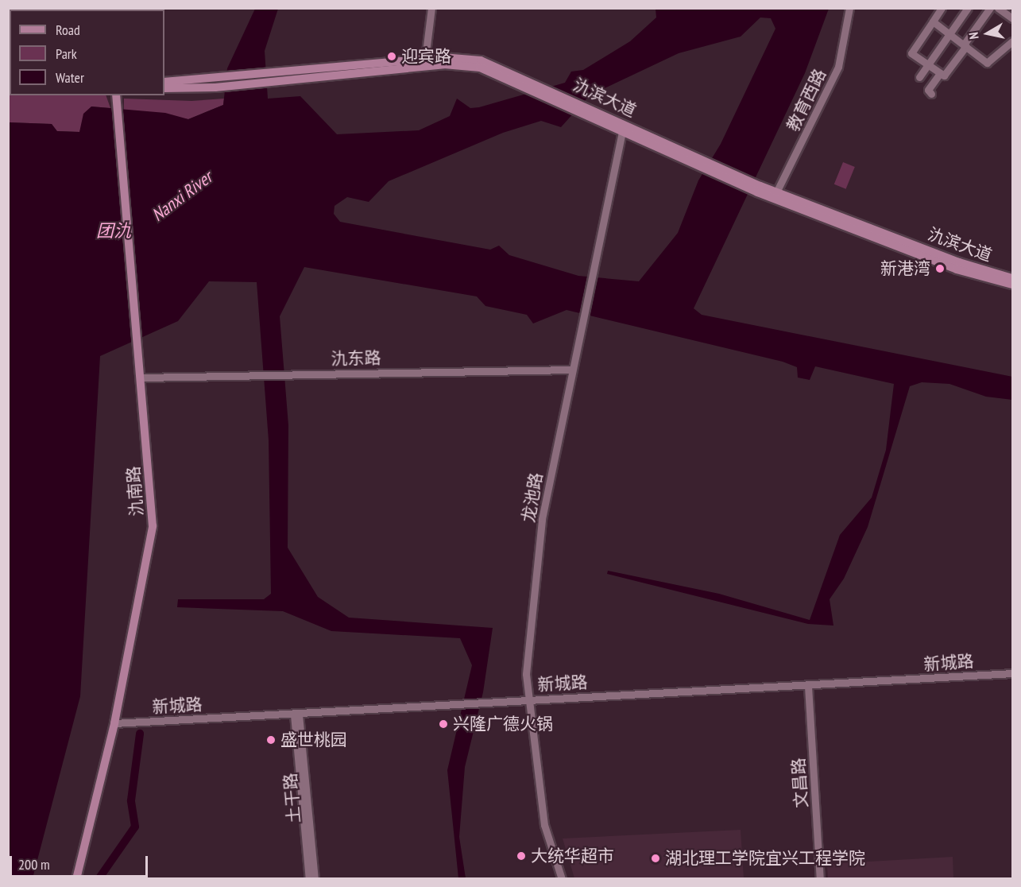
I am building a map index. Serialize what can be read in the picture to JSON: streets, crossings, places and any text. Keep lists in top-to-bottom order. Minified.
{"streets":{"main road":["氿滨大道","氿南路"],"street":["教育西路","氿东路","龙池路","新城路","文昌路","土干路"]},"crossings":[["氿滨大道","教育西路"],["氿滨大道","龙池路"],["氿东路","氿南路"],["氿东路","龙池路"],["氿南路","新城路"],["龙池路","新城路"],["新城路","文昌路"],["新城路","土干路"]],"water":["Nanxi River","团氿"],"places":["迎宾路","新港湾","兴隆广德火锅","盛世桃园","大统华超市","湖北理工学院宜兴工程学院"],"legend":["Road","Park","Water"],"scale_bar":"200 m","north":"left"}
